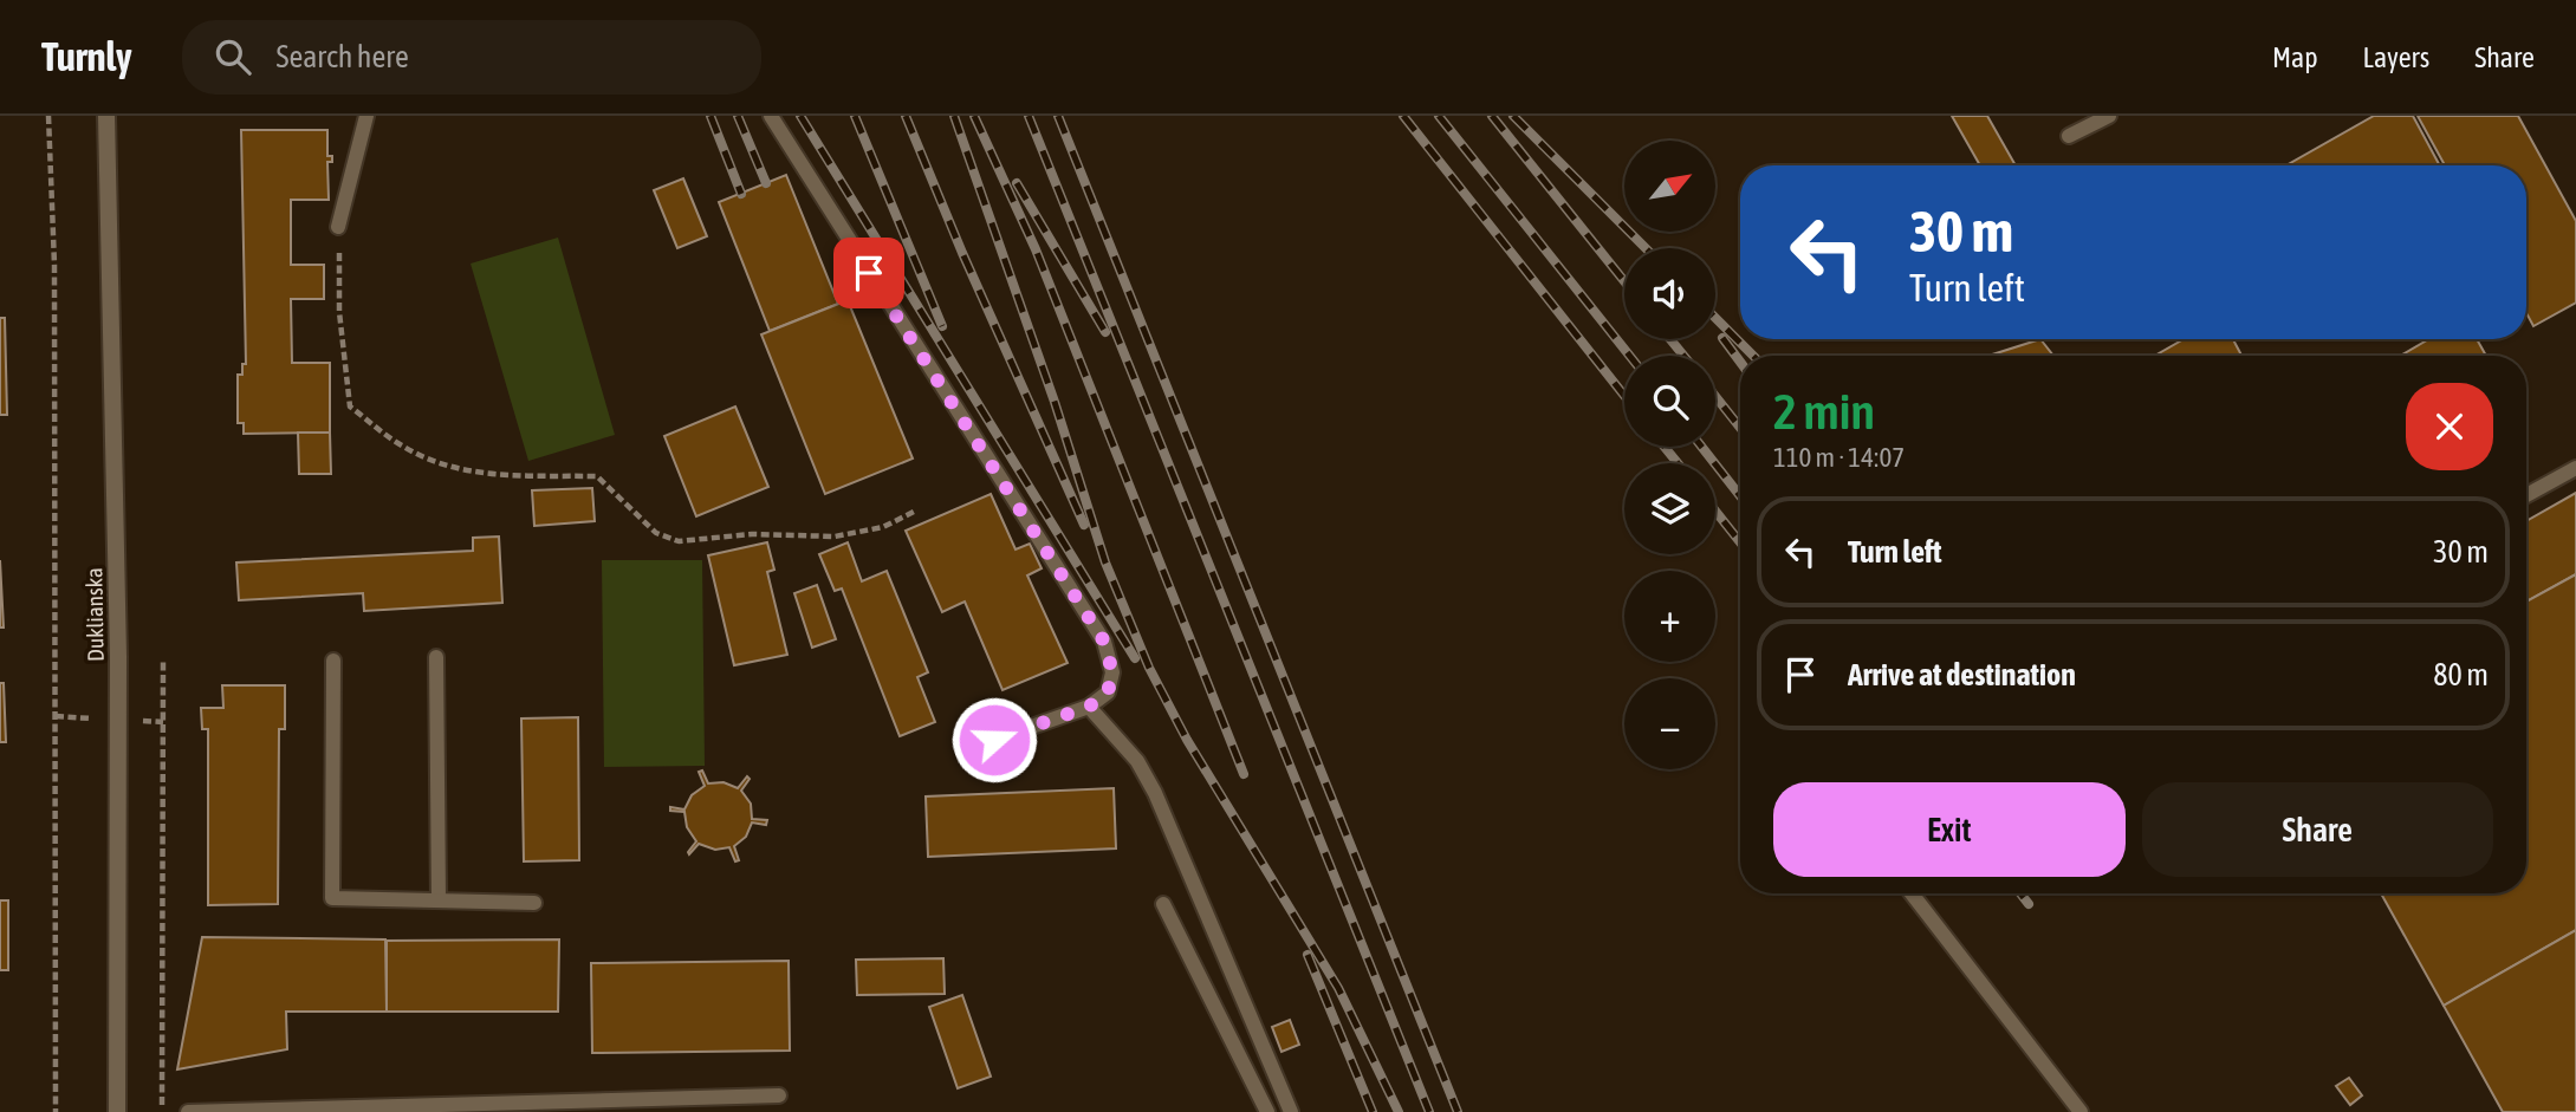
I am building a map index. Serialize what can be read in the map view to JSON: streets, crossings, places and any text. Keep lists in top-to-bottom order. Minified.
{"streets":{"street":["Duklianska"]},"north":"top right","page":{"header":"Turnly","search":"Search here","nav":["Map","Layers","Share"],"map_buttons":["+","−"],"turn":["30 m","Turn left"],"heading":["2 min","110 m · 14:07"],"list":[{"name":"Turn left","value":"30 m"},{"name":"Arrive at destination","value":"80 m"}],"buttons":["Exit","Share"]}}
